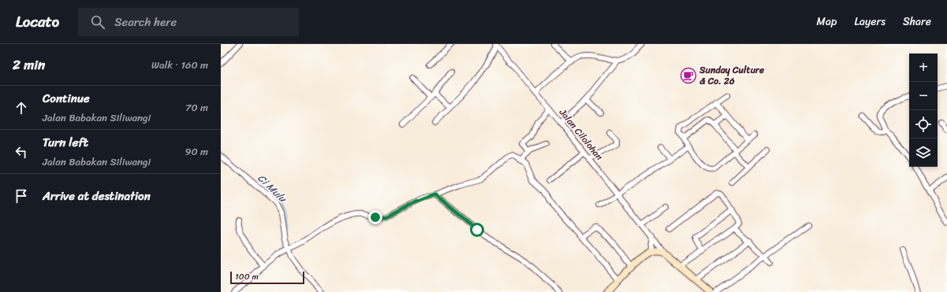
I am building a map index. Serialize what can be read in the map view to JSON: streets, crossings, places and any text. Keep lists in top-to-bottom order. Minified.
{"streets":{"street":["Jalan Cilolohan"]},"water":["Ci Mulu"],"places":{"cafe":["Sunday Culture & Co. 26"]},"scale_bar":"100 m","page":{"header":"Locato","search":"Search here","nav":["Map","Layers","Share"],"heading":["2 min","Walk · 160 m"],"map_buttons":["+","−"],"list":[["Continue","Jalan Babakan Siliwangi","70 m"],["Turn left","Jalan Babakan Siliwangi","90 m"],"Arrive at destination"],"scale":"100 m"}}
